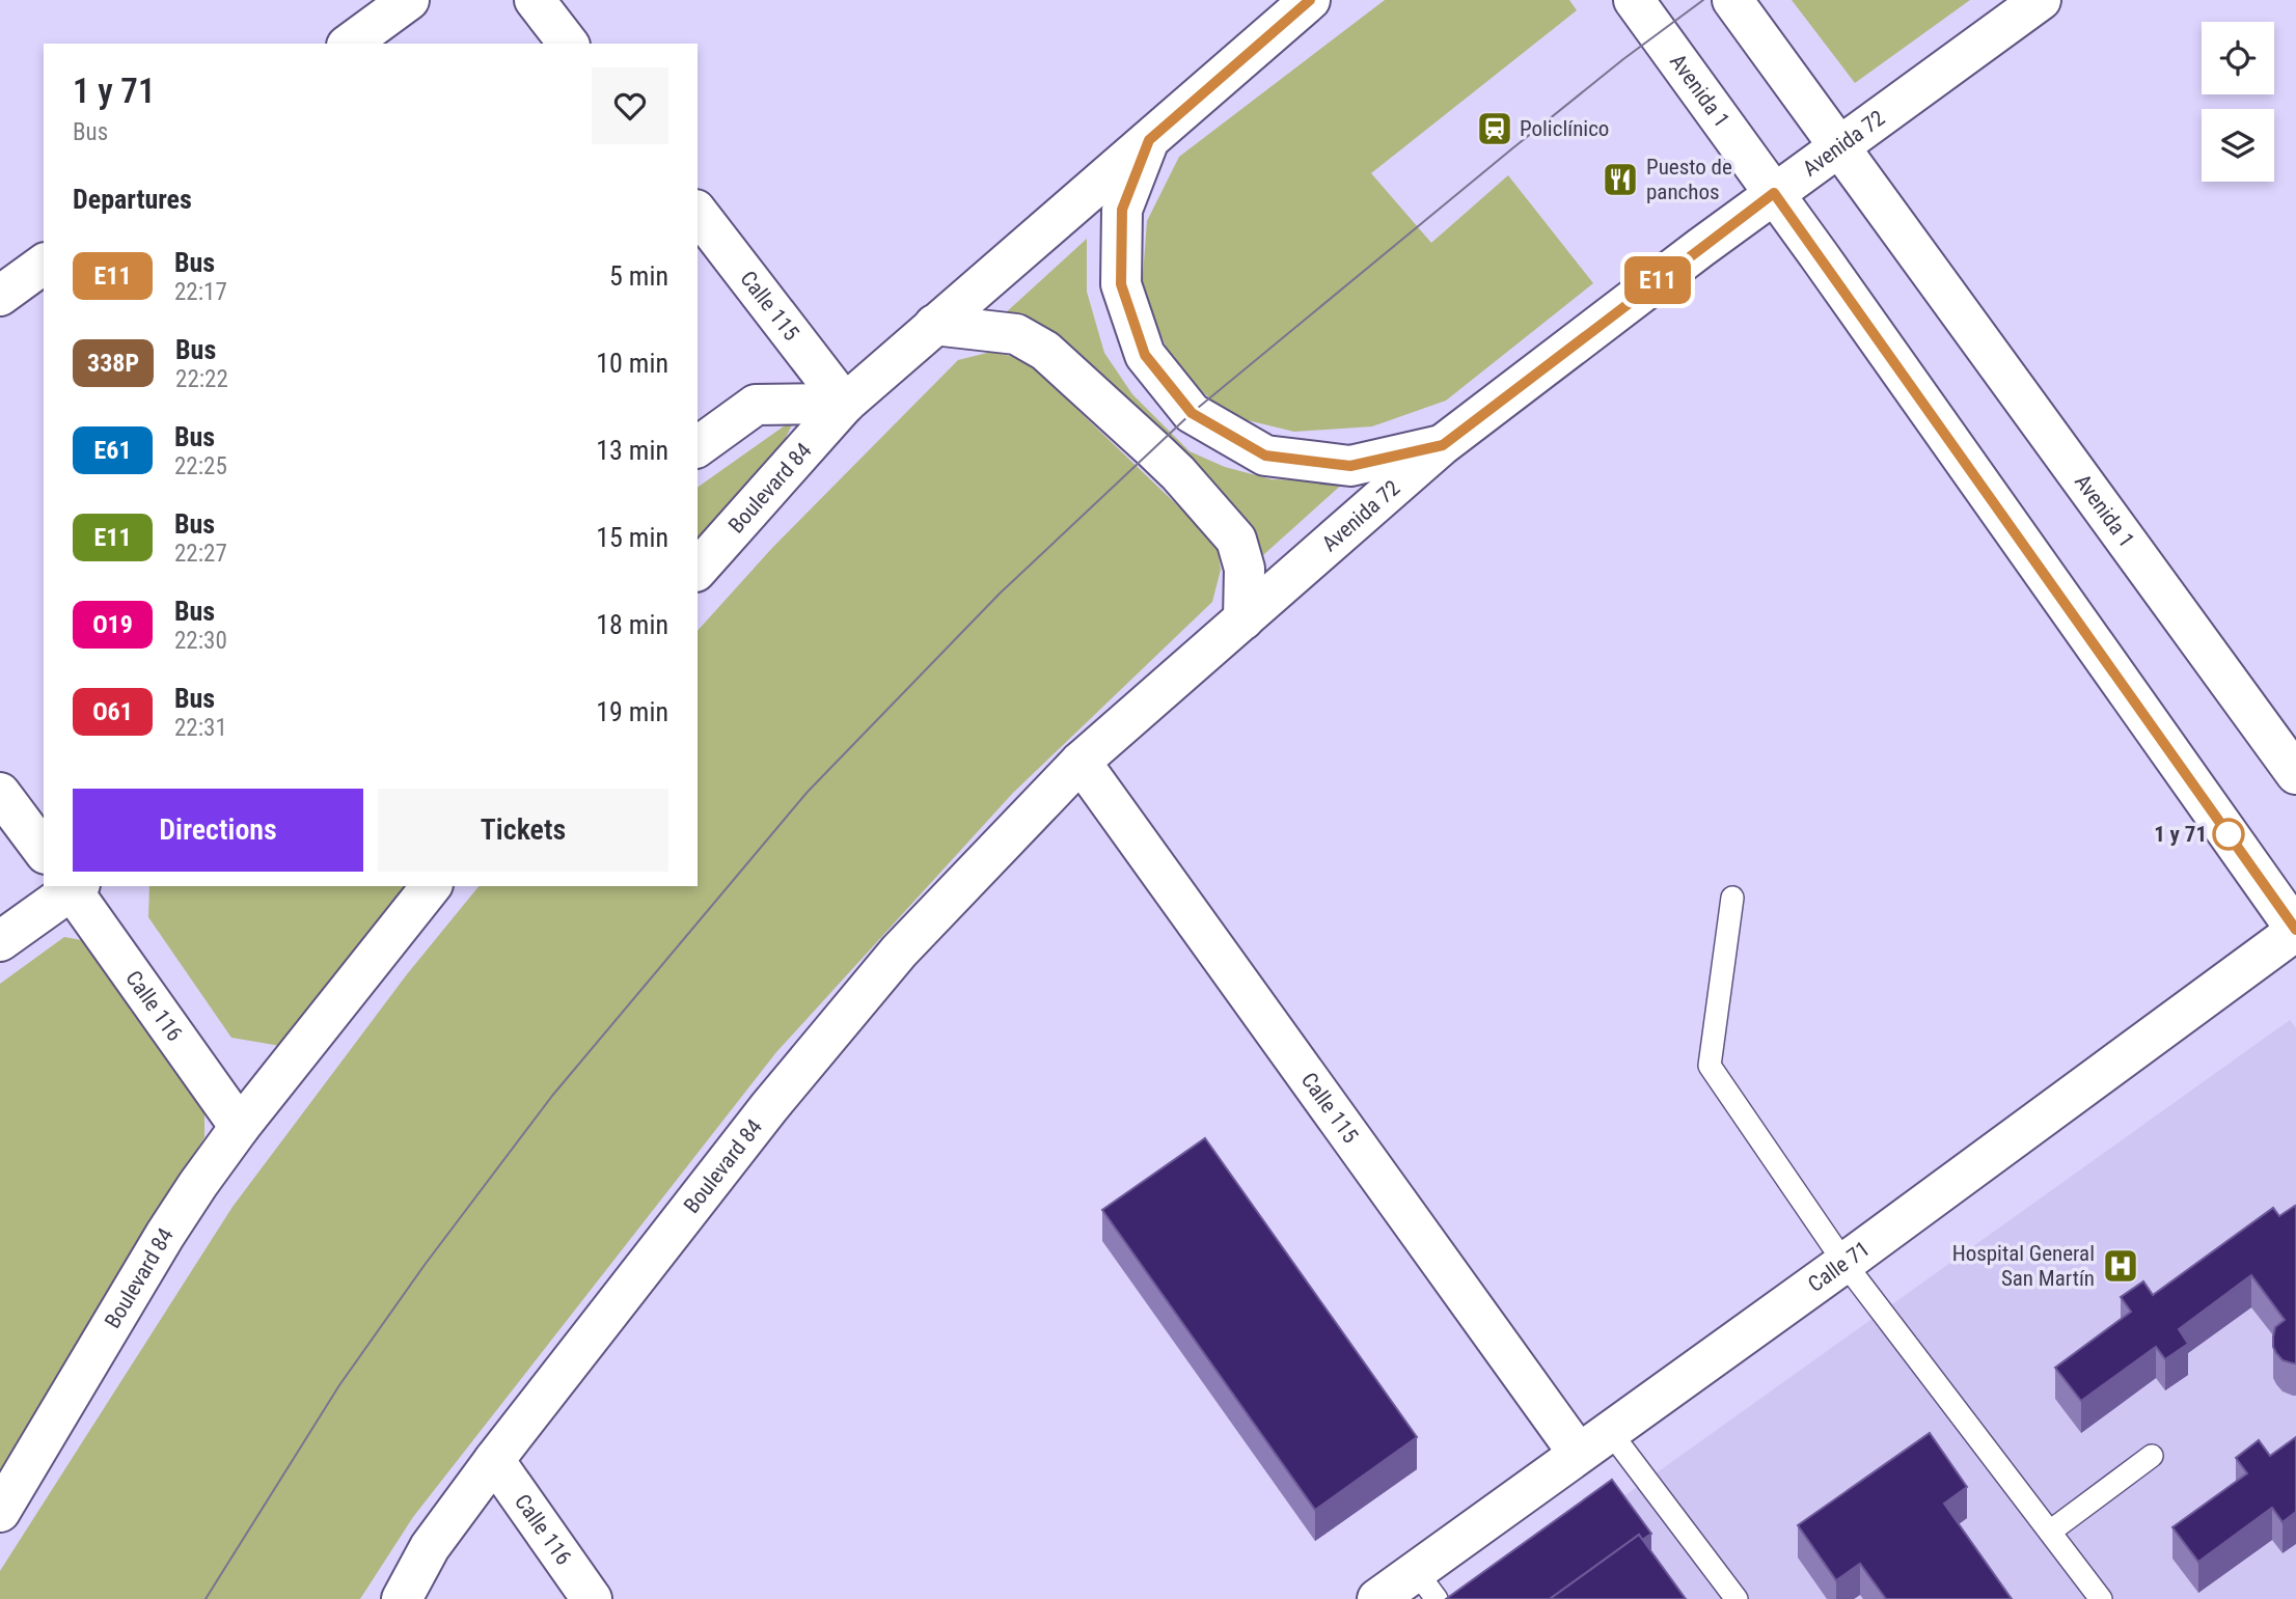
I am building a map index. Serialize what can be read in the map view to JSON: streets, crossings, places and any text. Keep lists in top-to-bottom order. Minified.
{"streets":{"main road":["Avenida 1","Avenida 72","Calle 115","Boulevard 84","Calle 116","Calle 71"]},"crossings":[["Avenida 1","Avenida 72"],["Avenida 1","Calle 71"],["Avenida 72","Calle 115"],["Avenida 72","Boulevard 84"],["Calle 115","Boulevard 84"],["Calle 115","Calle 71"],["Boulevard 84","Calle 116"]],"places":{"station":["Policlínico"],"restaurant":["Puesto de panchos"],"other":["1 y 71"],"hospital":["Hospital General San Martín"]},"lines":["bus line E11"],"page":{"on_map":"E11","heading":[["1 y 71","Bus"],"Departures"],"list":[{"mark":"E11","name":"Bus","note":"22:17","value":"5 min"},{"mark":"338P","name":"Bus","note":"22:22","value":"10 min"},{"mark":"E61","name":"Bus","note":"22:25","value":"13 min"},{"mark":"E11","name":"Bus","note":"22:27","value":"15 min"},{"mark":"O19","name":"Bus","note":"22:30","value":"18 min"},{"mark":"O61","name":"Bus","note":"22:31","value":"19 min"}],"buttons":["Directions","Tickets"]}}
